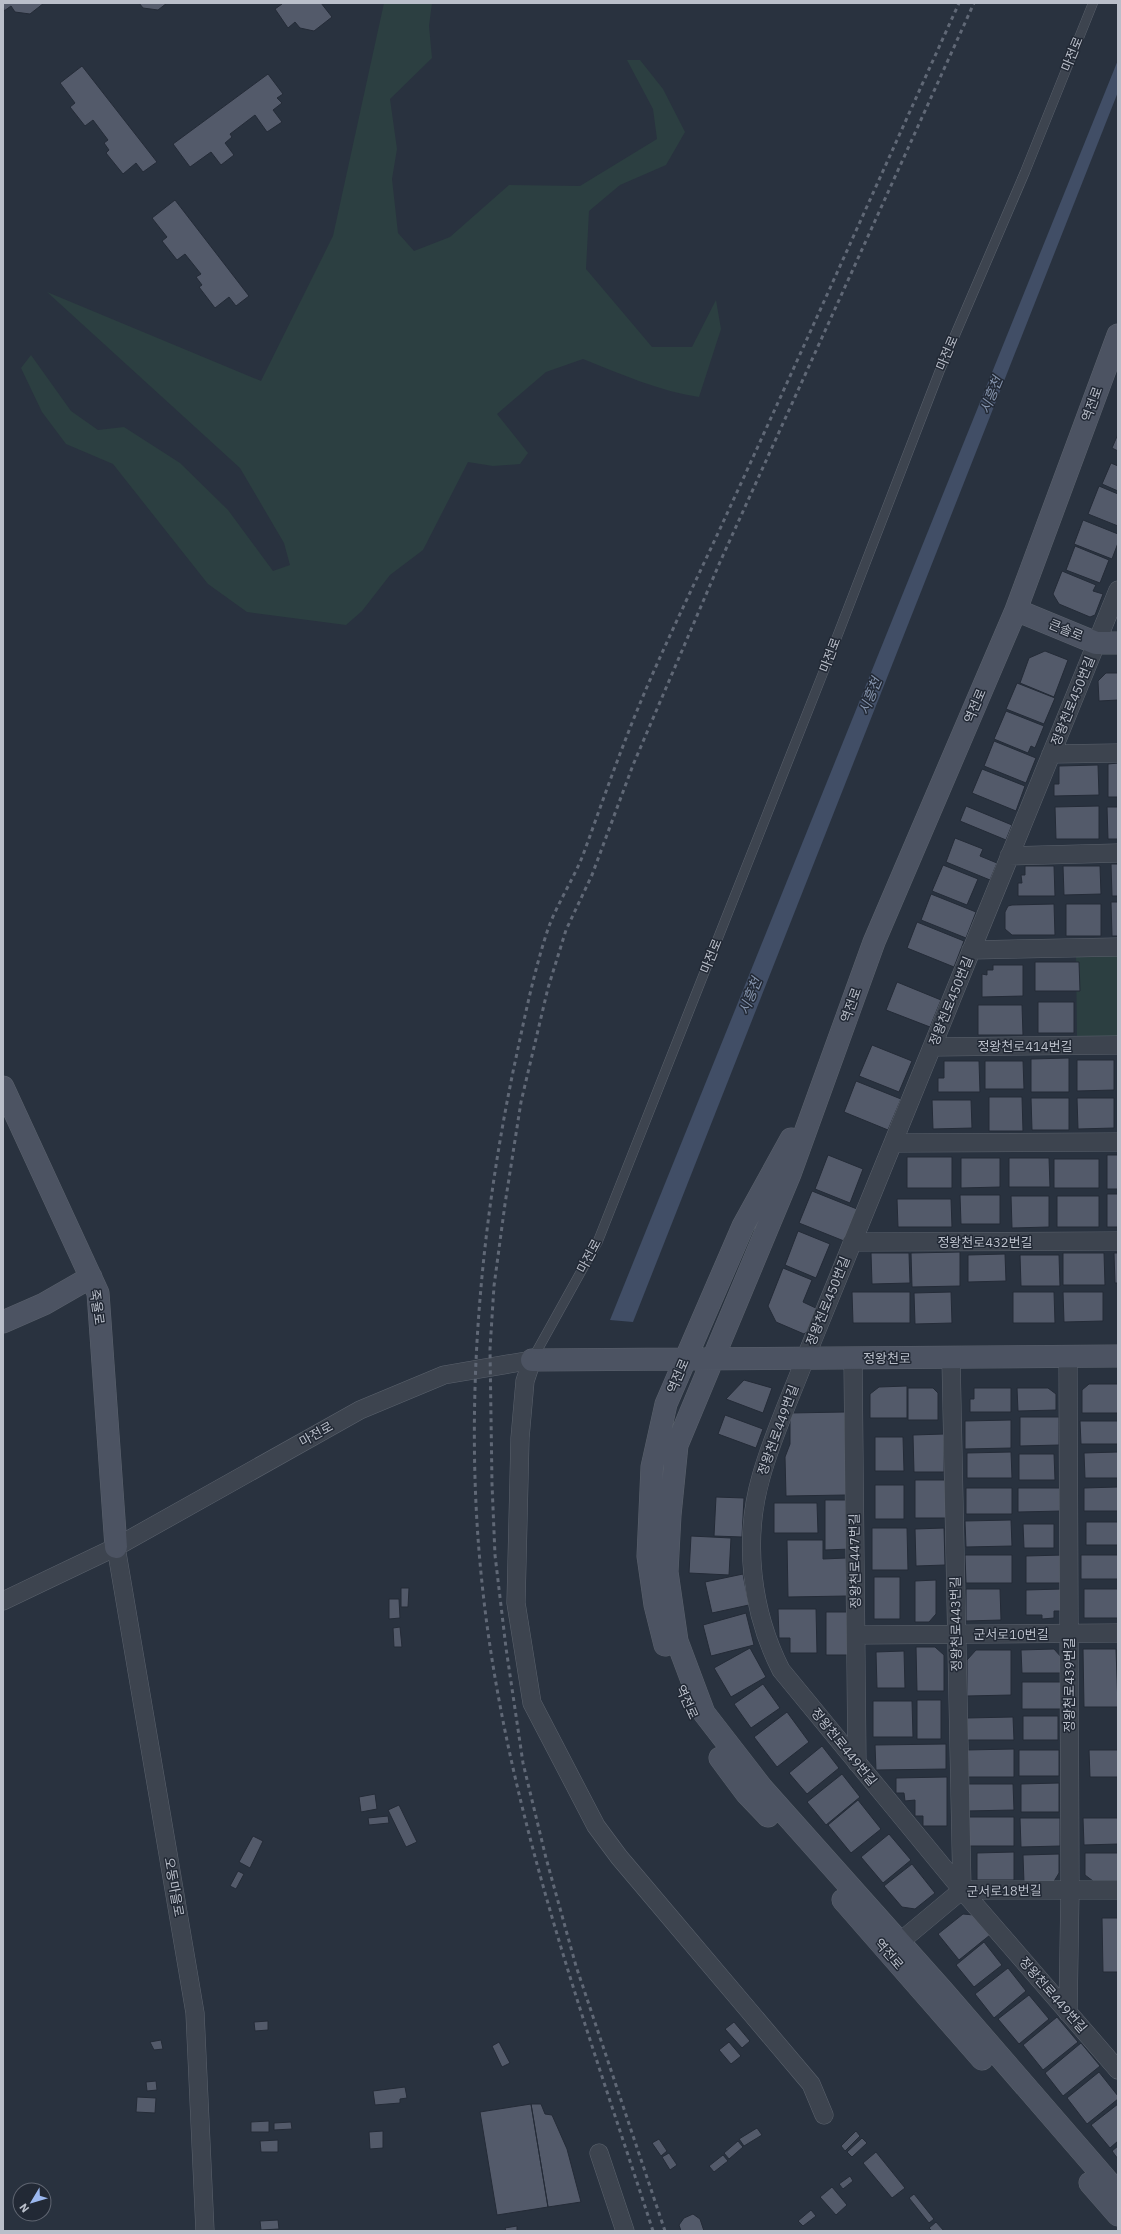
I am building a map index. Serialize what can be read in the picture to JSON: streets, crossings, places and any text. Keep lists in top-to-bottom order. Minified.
{"streets":{"main road":["역전로","큰솔로","죽율로","정왕천로"],"street":["마전로","정왕천로450번길","정왕천로414번길","정왕천로432번길","정왕천로449번길","정왕천로447번길","정왕천로443번길","군서로10번길","정왕천로439번길","오동마을로","군서로18번길"]},"crossings":[["마전로","죽율로"],["마전로","정왕천로"],["마전로","오동마을로"],["역전로","큰솔로"],["역전로","정왕천로"],["역전로","군서로18번길"],["큰솔로","정왕천로450번길"],["정왕천로450번길","정왕천로414번길"],["정왕천로450번길","정왕천로432번길"],["정왕천로450번길","정왕천로"],["정왕천로450번길","정왕천로449번길"],["죽율로","오동마을로"],["정왕천로","정왕천로449번길"],["정왕천로","정왕천로447번길"],["정왕천로","정왕천로443번길"],["정왕천로","정왕천로439번길"],["정왕천로449번길","정왕천로447번길"],["정왕천로449번길","정왕천로443번길"],["정왕천로449번길","정왕천로439번길"],["정왕천로449번길","군서로18번길"],["정왕천로447번길","군서로10번길"],["정왕천로443번길","군서로10번길"],["정왕천로443번길","군서로18번길"],["군서로10번길","정왕천로439번길"],["정왕천로439번길","군서로18번길"]],"water":["시흥천"],"north":"bottom left"}
